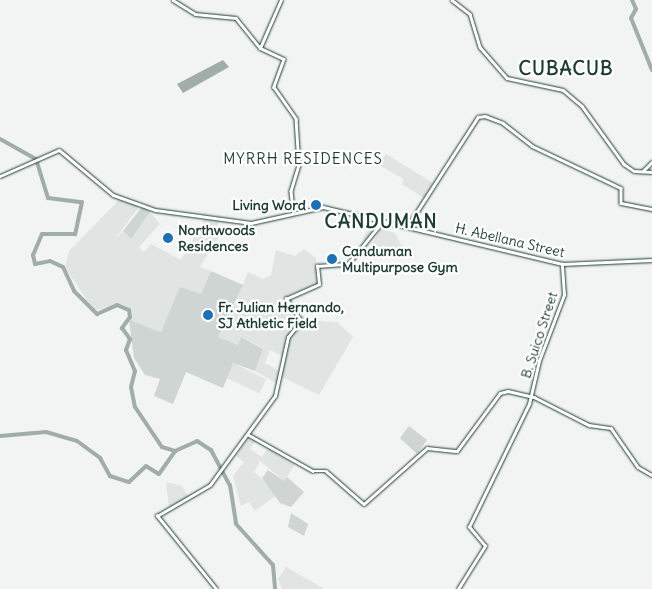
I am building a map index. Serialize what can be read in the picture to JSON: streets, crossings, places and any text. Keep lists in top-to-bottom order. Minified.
{"streets":{"main road":["H. Abellana Street"],"street":["B. Suico Street"]},"crossings":[["H. Abellana Street","B. Suico Street"]],"districts":["CUBACUB","MYRRH RESIDENCES","CANDUMAN"],"places":["Living Word","Northwoods Residences","Canduman Multipurpose Gym","Fr. Julian Hernando, SJ Athletic Field"]}
